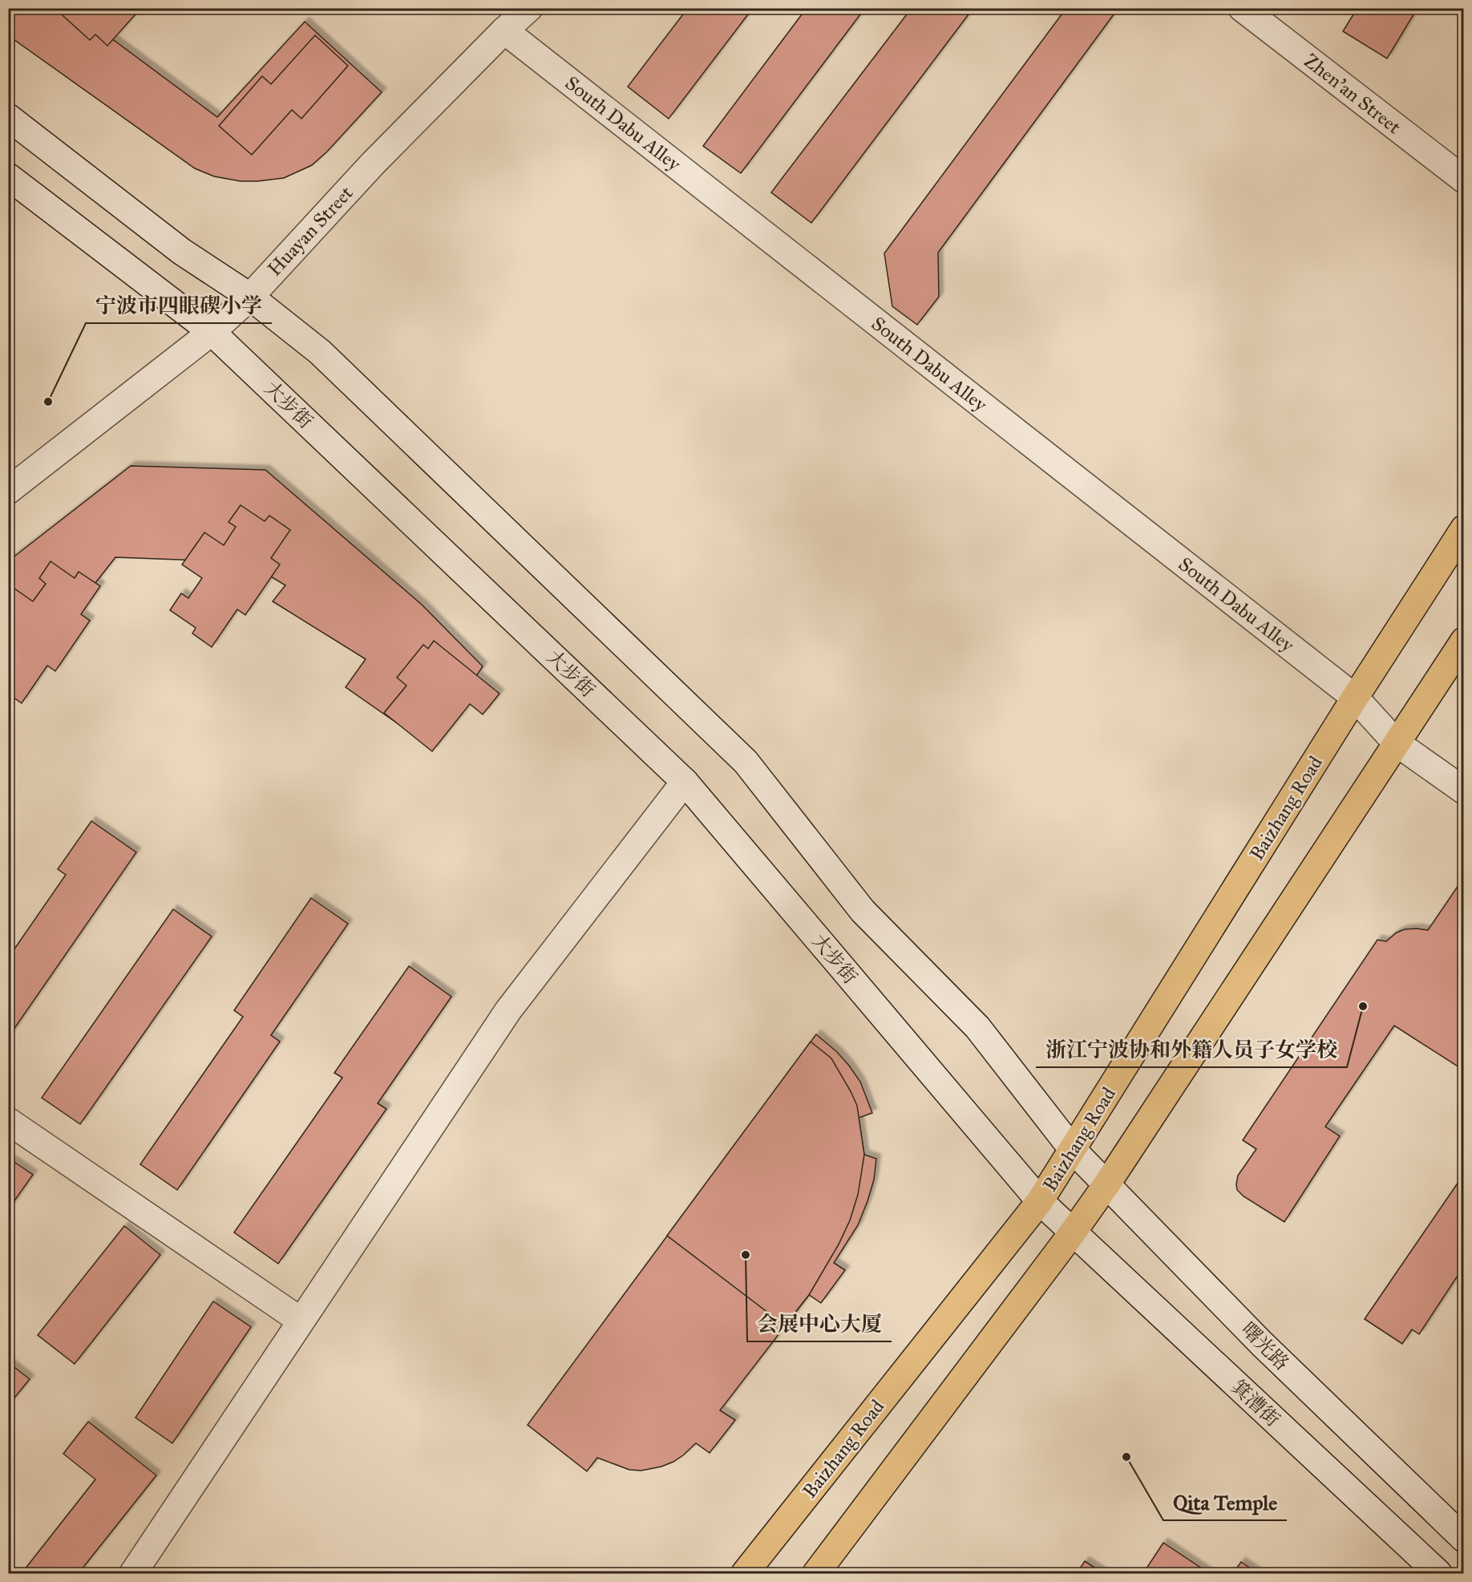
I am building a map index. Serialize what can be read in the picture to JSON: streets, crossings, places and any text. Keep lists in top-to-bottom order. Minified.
{"streets":{"main road":["Zhen'an Street","South Dabu Alley","Huayan Street","大步街","Baizhang Road","曙光路","箕漕街"]},"crossings":[["South Dabu Alley","Huayan Street"],["South Dabu Alley","Baizhang Road"],["Huayan Street","大步街"],["大步街","Baizhang Road"],["大步街","箕漕街"],["Baizhang Road","曙光路"]],"places":["宁波市四眼碶小学","浙江宁波协和外籍人员子女学校","会展中心大厦","Qita Temple"]}
